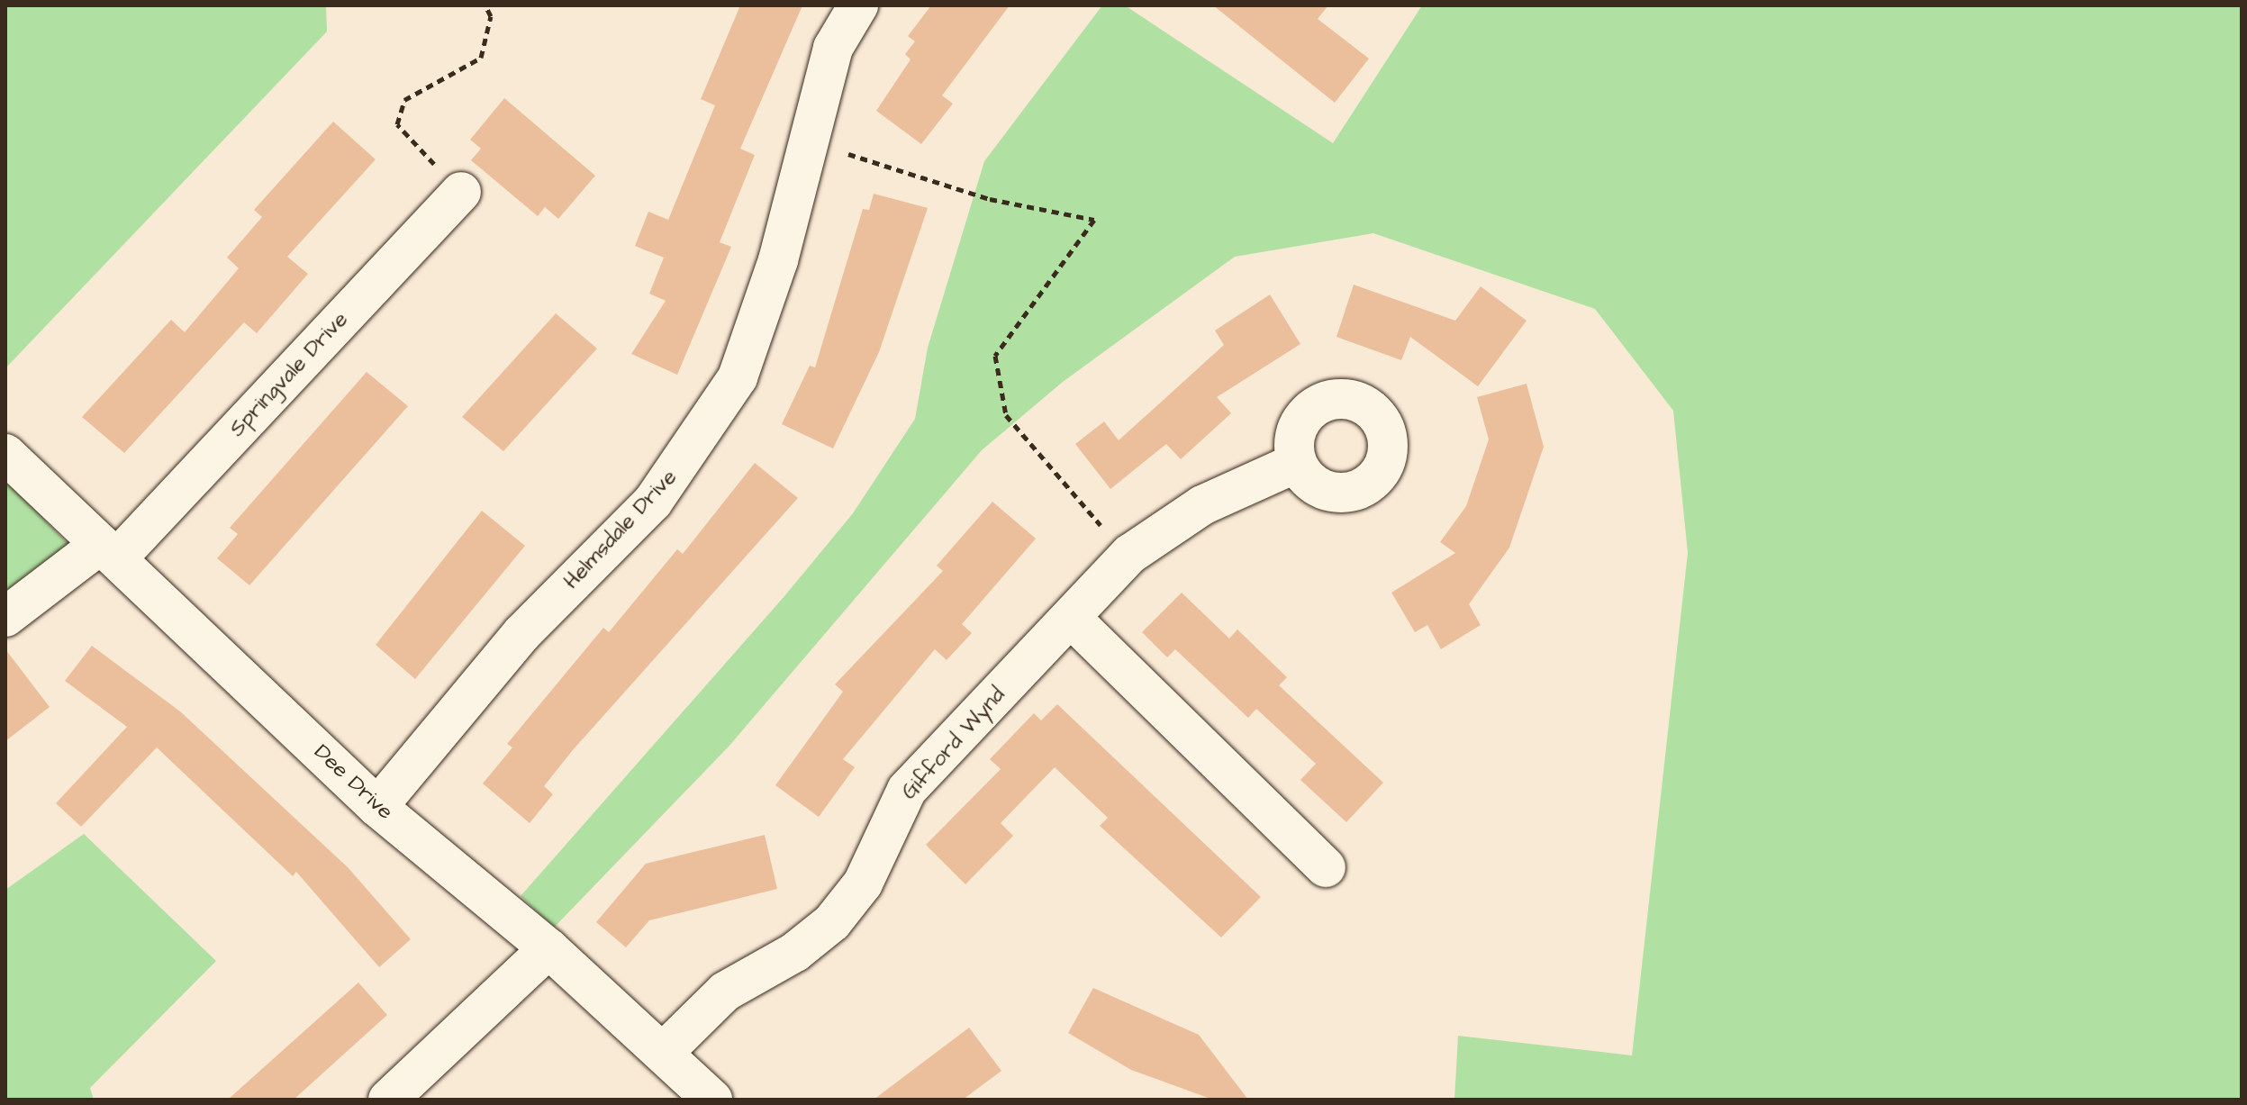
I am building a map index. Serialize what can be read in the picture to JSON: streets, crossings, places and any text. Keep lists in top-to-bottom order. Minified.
{"streets":{"street":["Springvale Drive","Helmsdale Drive","Gifford Wynd","Dee Drive"]},"crossings":[["Springvale Drive","Dee Drive"],["Helmsdale Drive","Dee Drive"],["Gifford Wynd","Dee Drive"]]}
